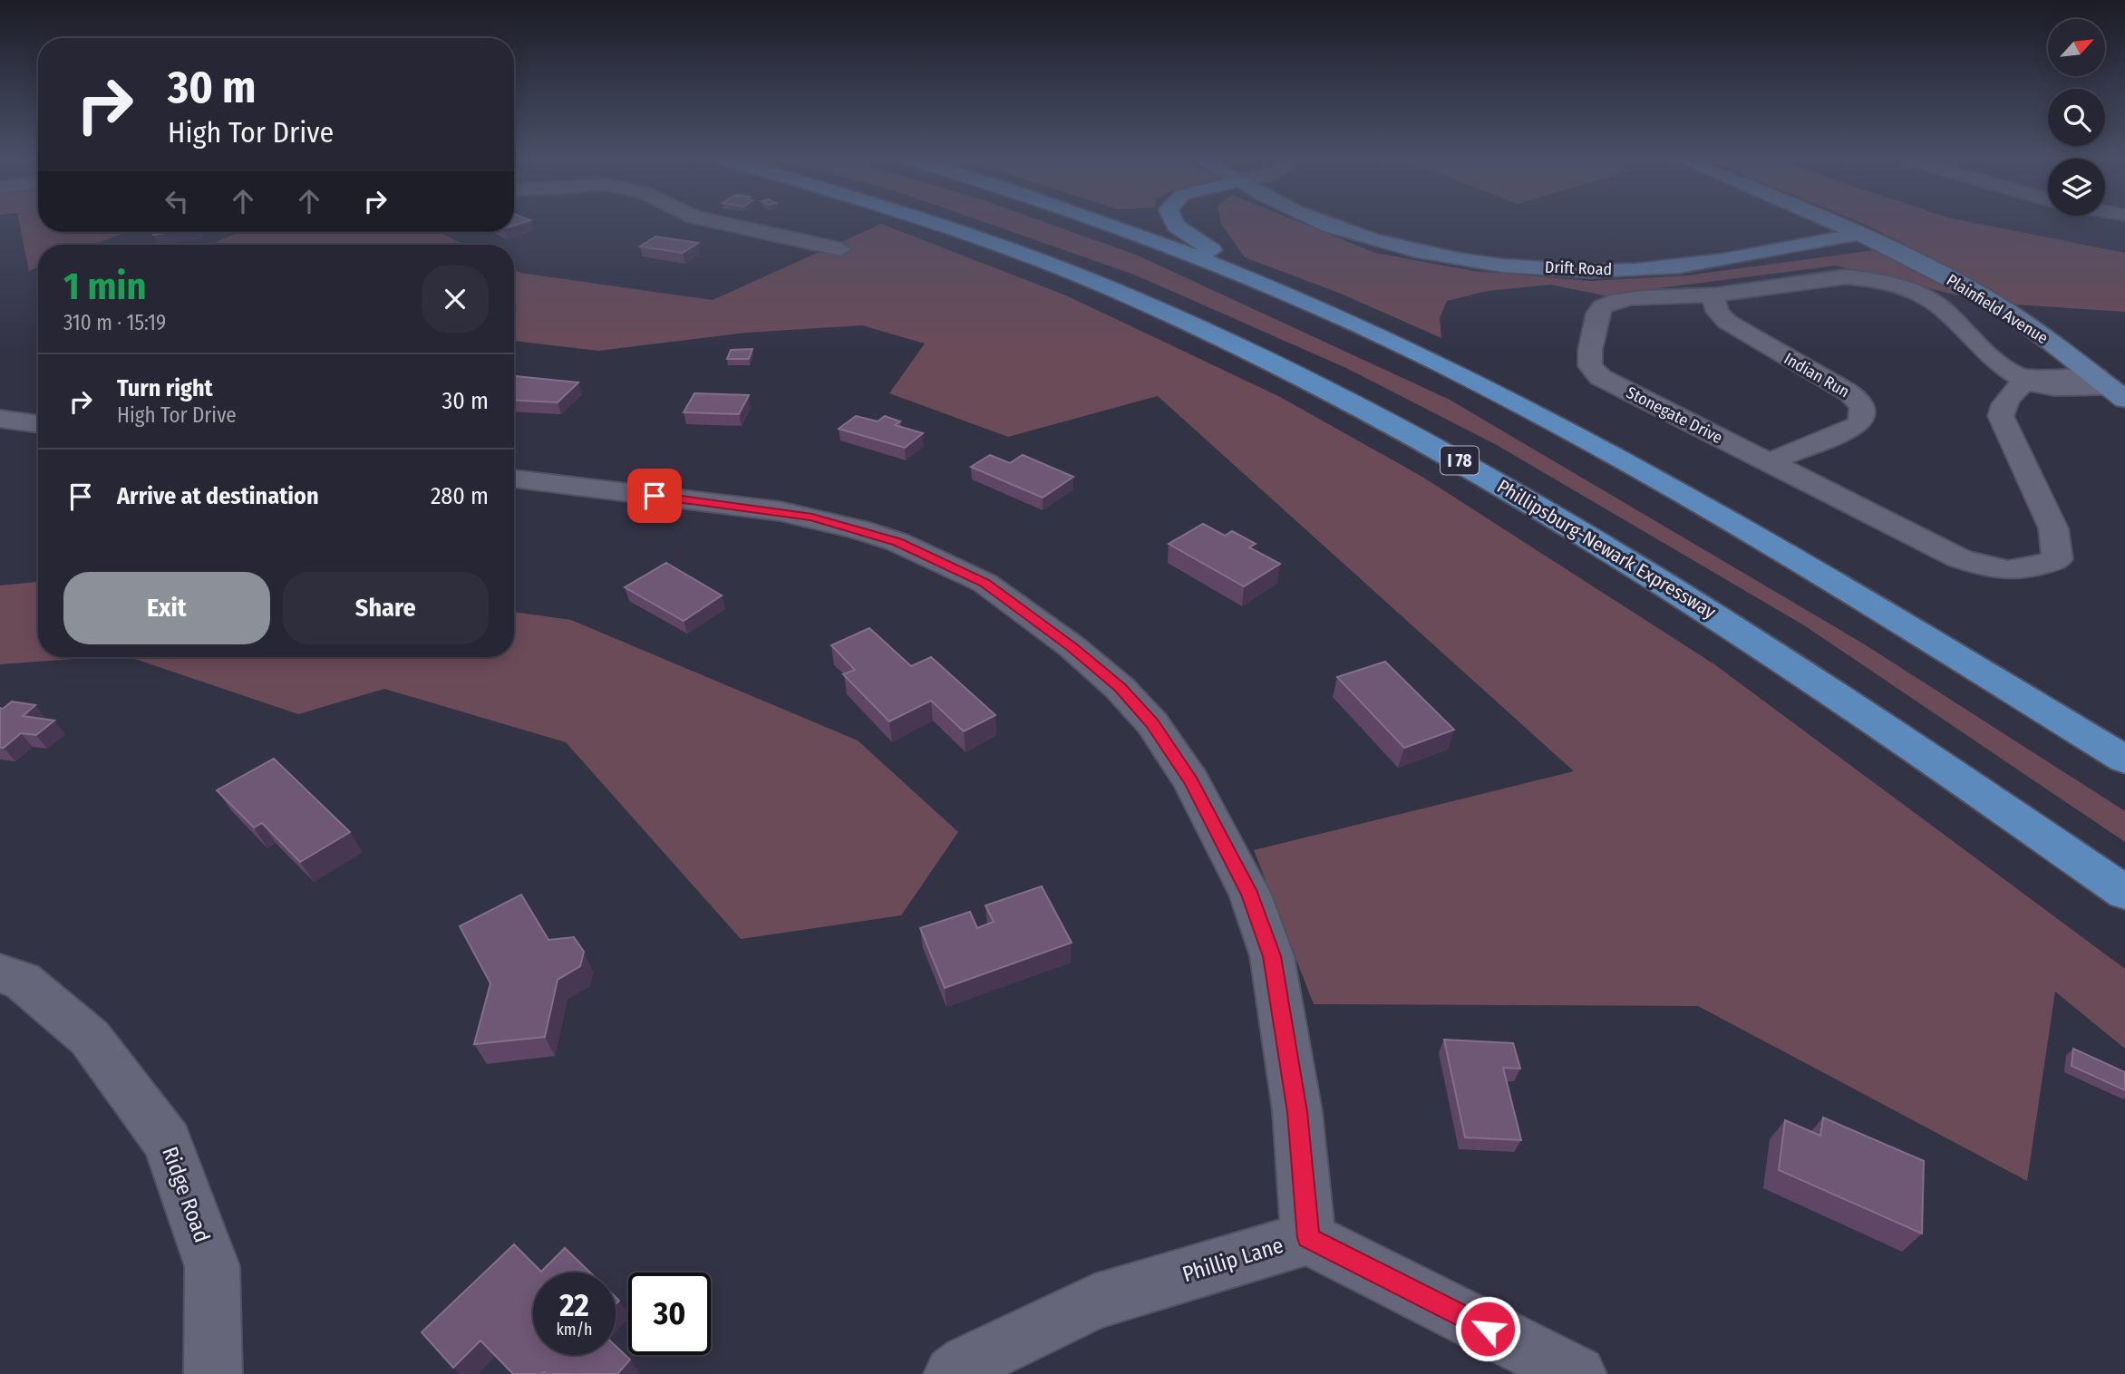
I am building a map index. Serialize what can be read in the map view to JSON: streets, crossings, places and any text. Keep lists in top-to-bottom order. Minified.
{"streets":{"highway":["I 78","Phillipsburg-Newark Expressway"],"main road":["Drift Road","Plainfield Avenue"],"street":["Indian Run","Stonegate Drive","Ridge Road","Phillip Lane"]},"crossings":[["Drift Road","Plainfield Avenue"],["Plainfield Avenue","Stonegate Drive"],["Indian Run","Stonegate Drive"]],"north":"top right","page":{"turn":["30 m","High Tor Drive"],"heading":["1 min","310 m · 15:19"],"list":[{"name":"Turn right","note":"High Tor Drive","value":"30 m"},{"name":"Arrive at destination","value":"280 m"}],"buttons":["Exit","Share"],"speed":"22 km/h","limit":"30"}}
